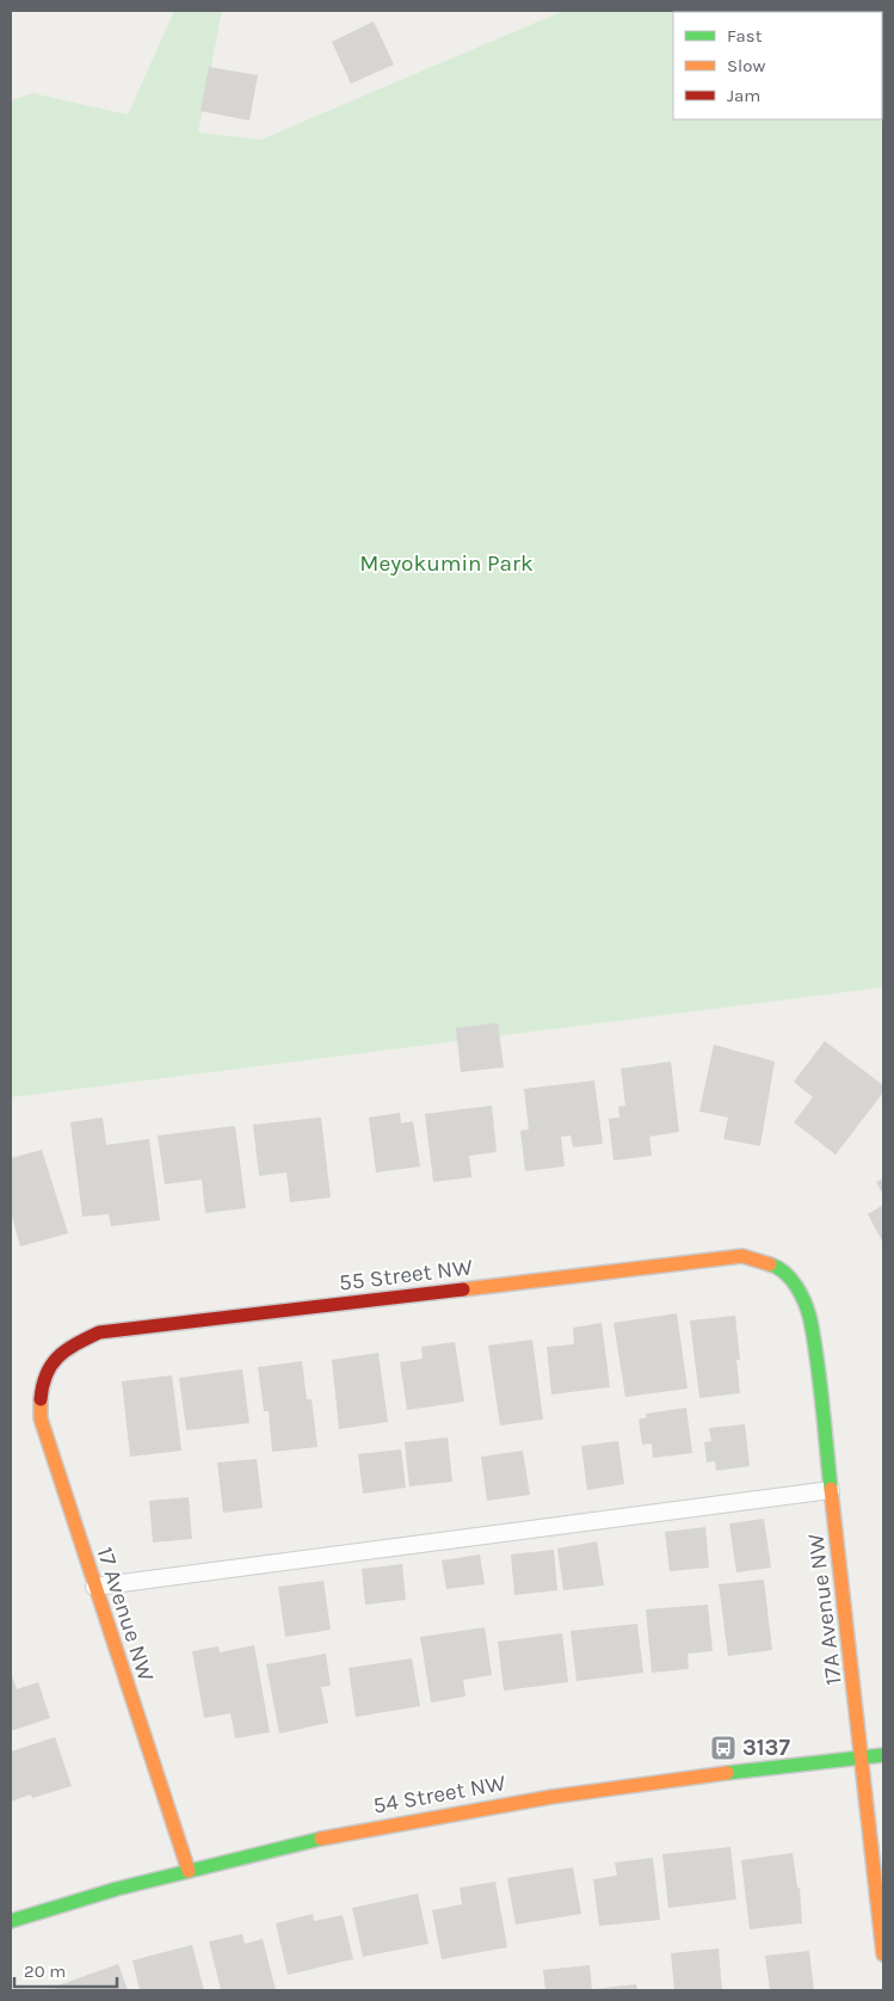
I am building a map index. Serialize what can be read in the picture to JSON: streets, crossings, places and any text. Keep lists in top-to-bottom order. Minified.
{"streets":{"street":["55 Street NW","17A Avenue NW","17 Avenue NW","54 Street NW"]},"crossings":[["55 Street NW","17A Avenue NW"],["55 Street NW","17 Avenue NW"],["17A Avenue NW","54 Street NW"],["17 Avenue NW","54 Street NW"]],"parks":["Meyokumin Park"],"places":{"bus stop":["3137"]},"legend":["Fast","Slow","Jam"],"scale_bar":"20 m"}
